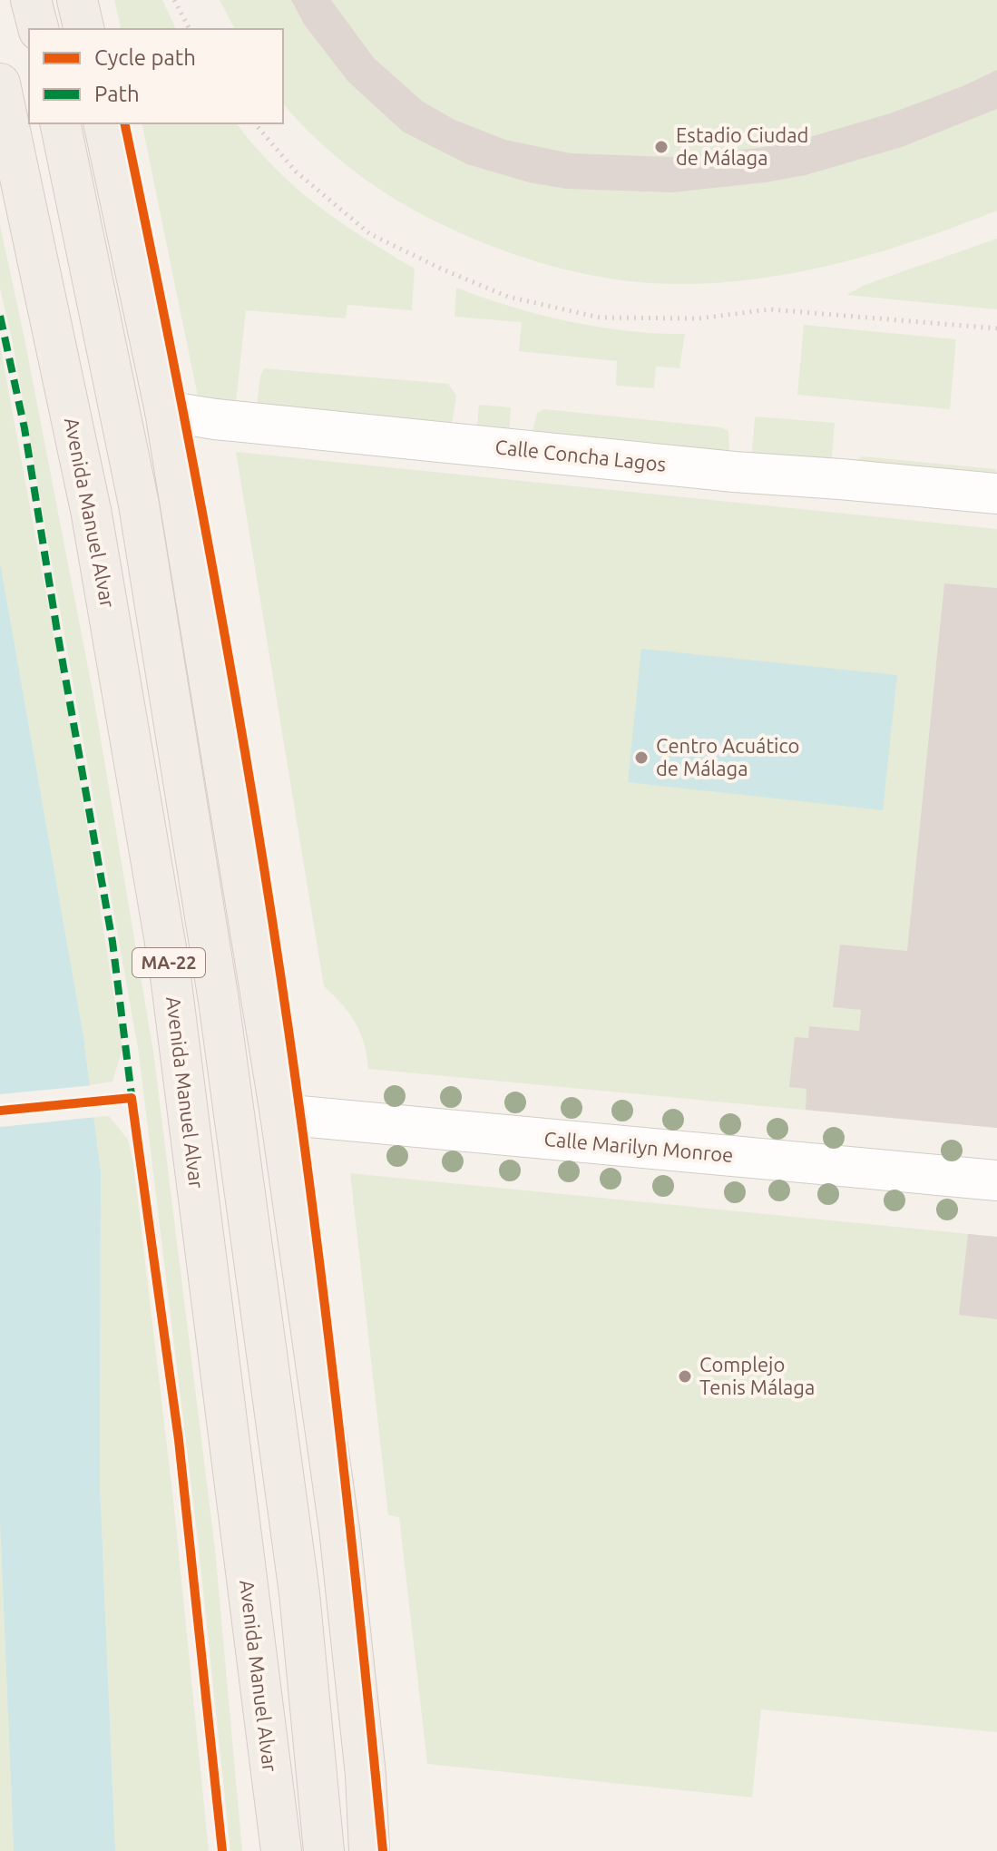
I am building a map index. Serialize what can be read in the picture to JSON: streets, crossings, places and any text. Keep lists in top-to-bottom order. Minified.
{"streets":{"main road":["Avenida Manuel Alvar","MA-22"],"street":["Calle Concha Lagos","Calle Marilyn Monroe"]},"places":["Estadio Ciudad de Málaga","Centro Acuático de Málaga","Complejo Tenis Málaga"],"legend":["Cycle path","Path"]}
